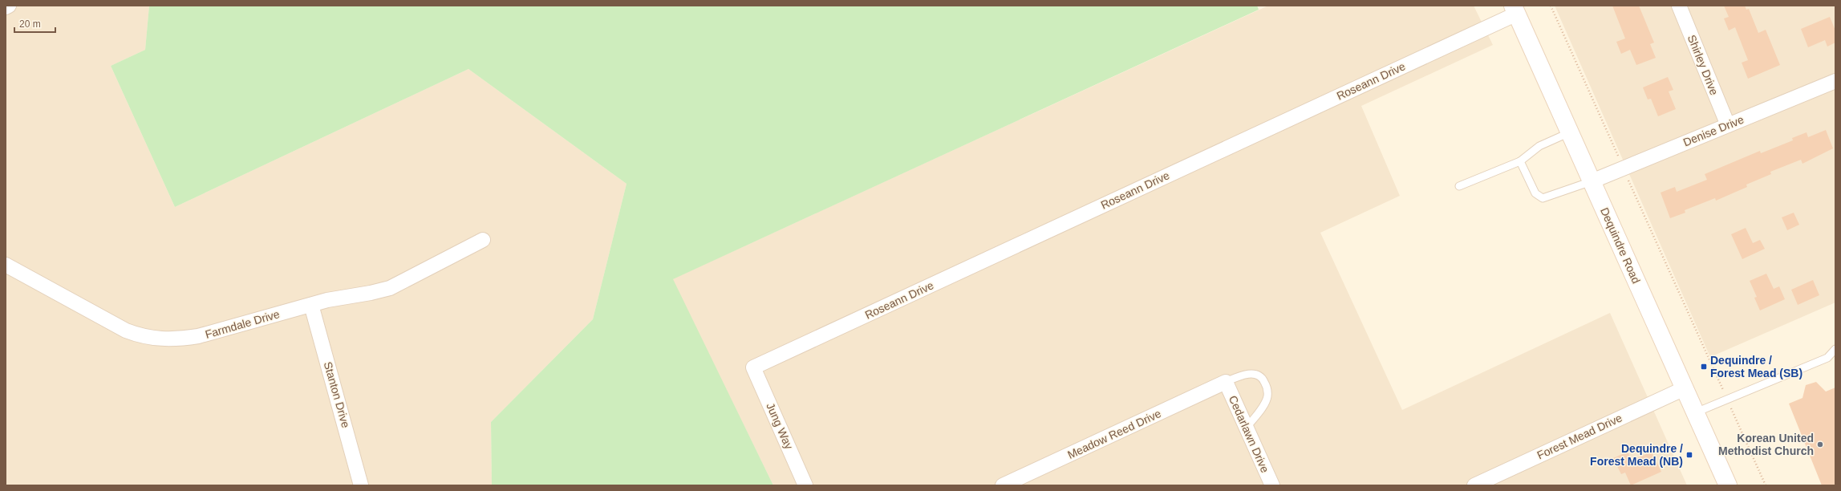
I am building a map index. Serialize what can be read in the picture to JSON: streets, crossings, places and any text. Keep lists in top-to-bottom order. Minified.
{"streets":{"main road":["Dequindre Road"],"street":["Shirley Drive","Roseann Drive","Denise Drive","Farmdale Drive","Stanton Drive","Jung Way","Meadow Reed Drive","Cedarlawn Drive","Forest Mead Drive"]},"crossings":[["Shirley Drive","Denise Drive"],["Roseann Drive","Dequindre Road"],["Roseann Drive","Jung Way"],["Denise Drive","Dequindre Road"],["Dequindre Road","Forest Mead Drive"],["Farmdale Drive","Stanton Drive"],["Meadow Reed Drive","Cedarlawn Drive"]],"places":{"transit":["Dequindre / Forest Mead (SB)","Dequindre / Forest Mead (NB)"],"other":["Korean United Methodist Church"]},"scale_bar":"20 m"}
